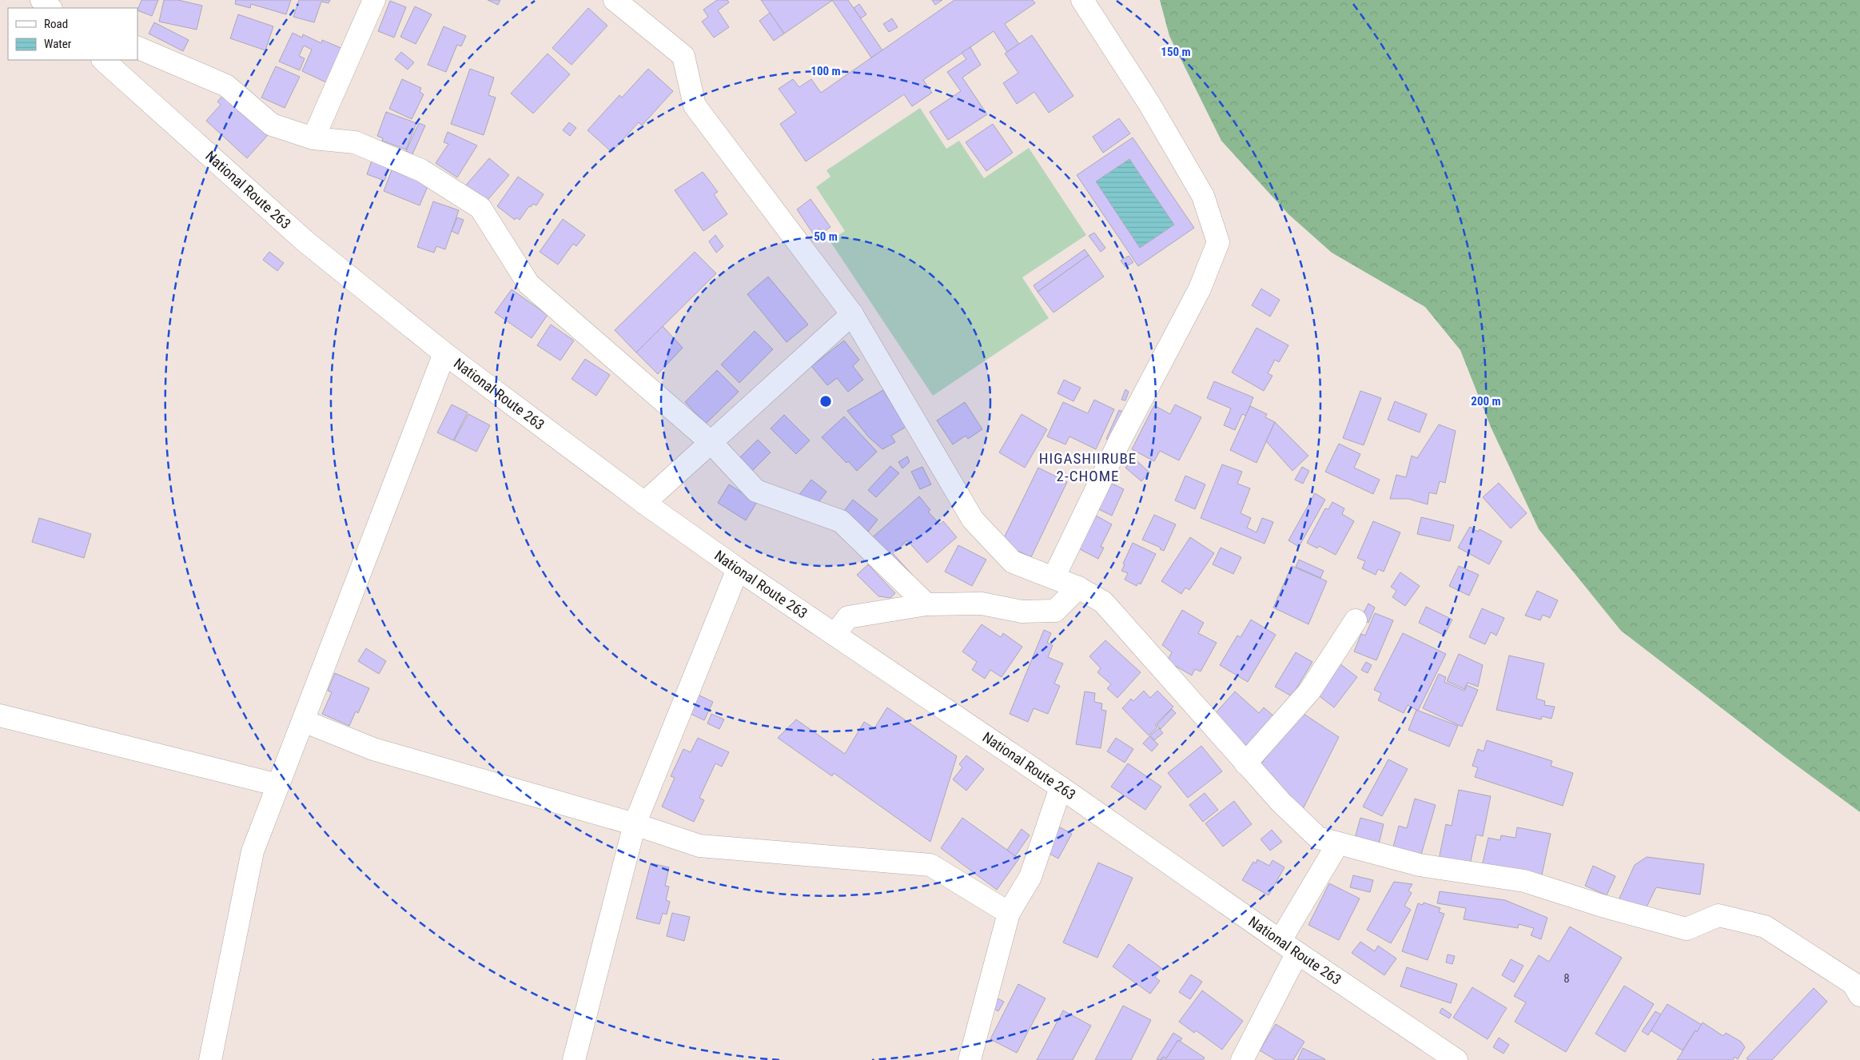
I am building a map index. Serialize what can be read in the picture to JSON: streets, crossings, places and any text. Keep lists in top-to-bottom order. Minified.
{"streets":{"main road":["National Route 263"]},"districts":["HIGASHIIRUBE 2-CHOME"],"house_numbers":["8"],"legend":["Road","Water"],"rings":["150 m","100 m","50 m","200 m"]}
